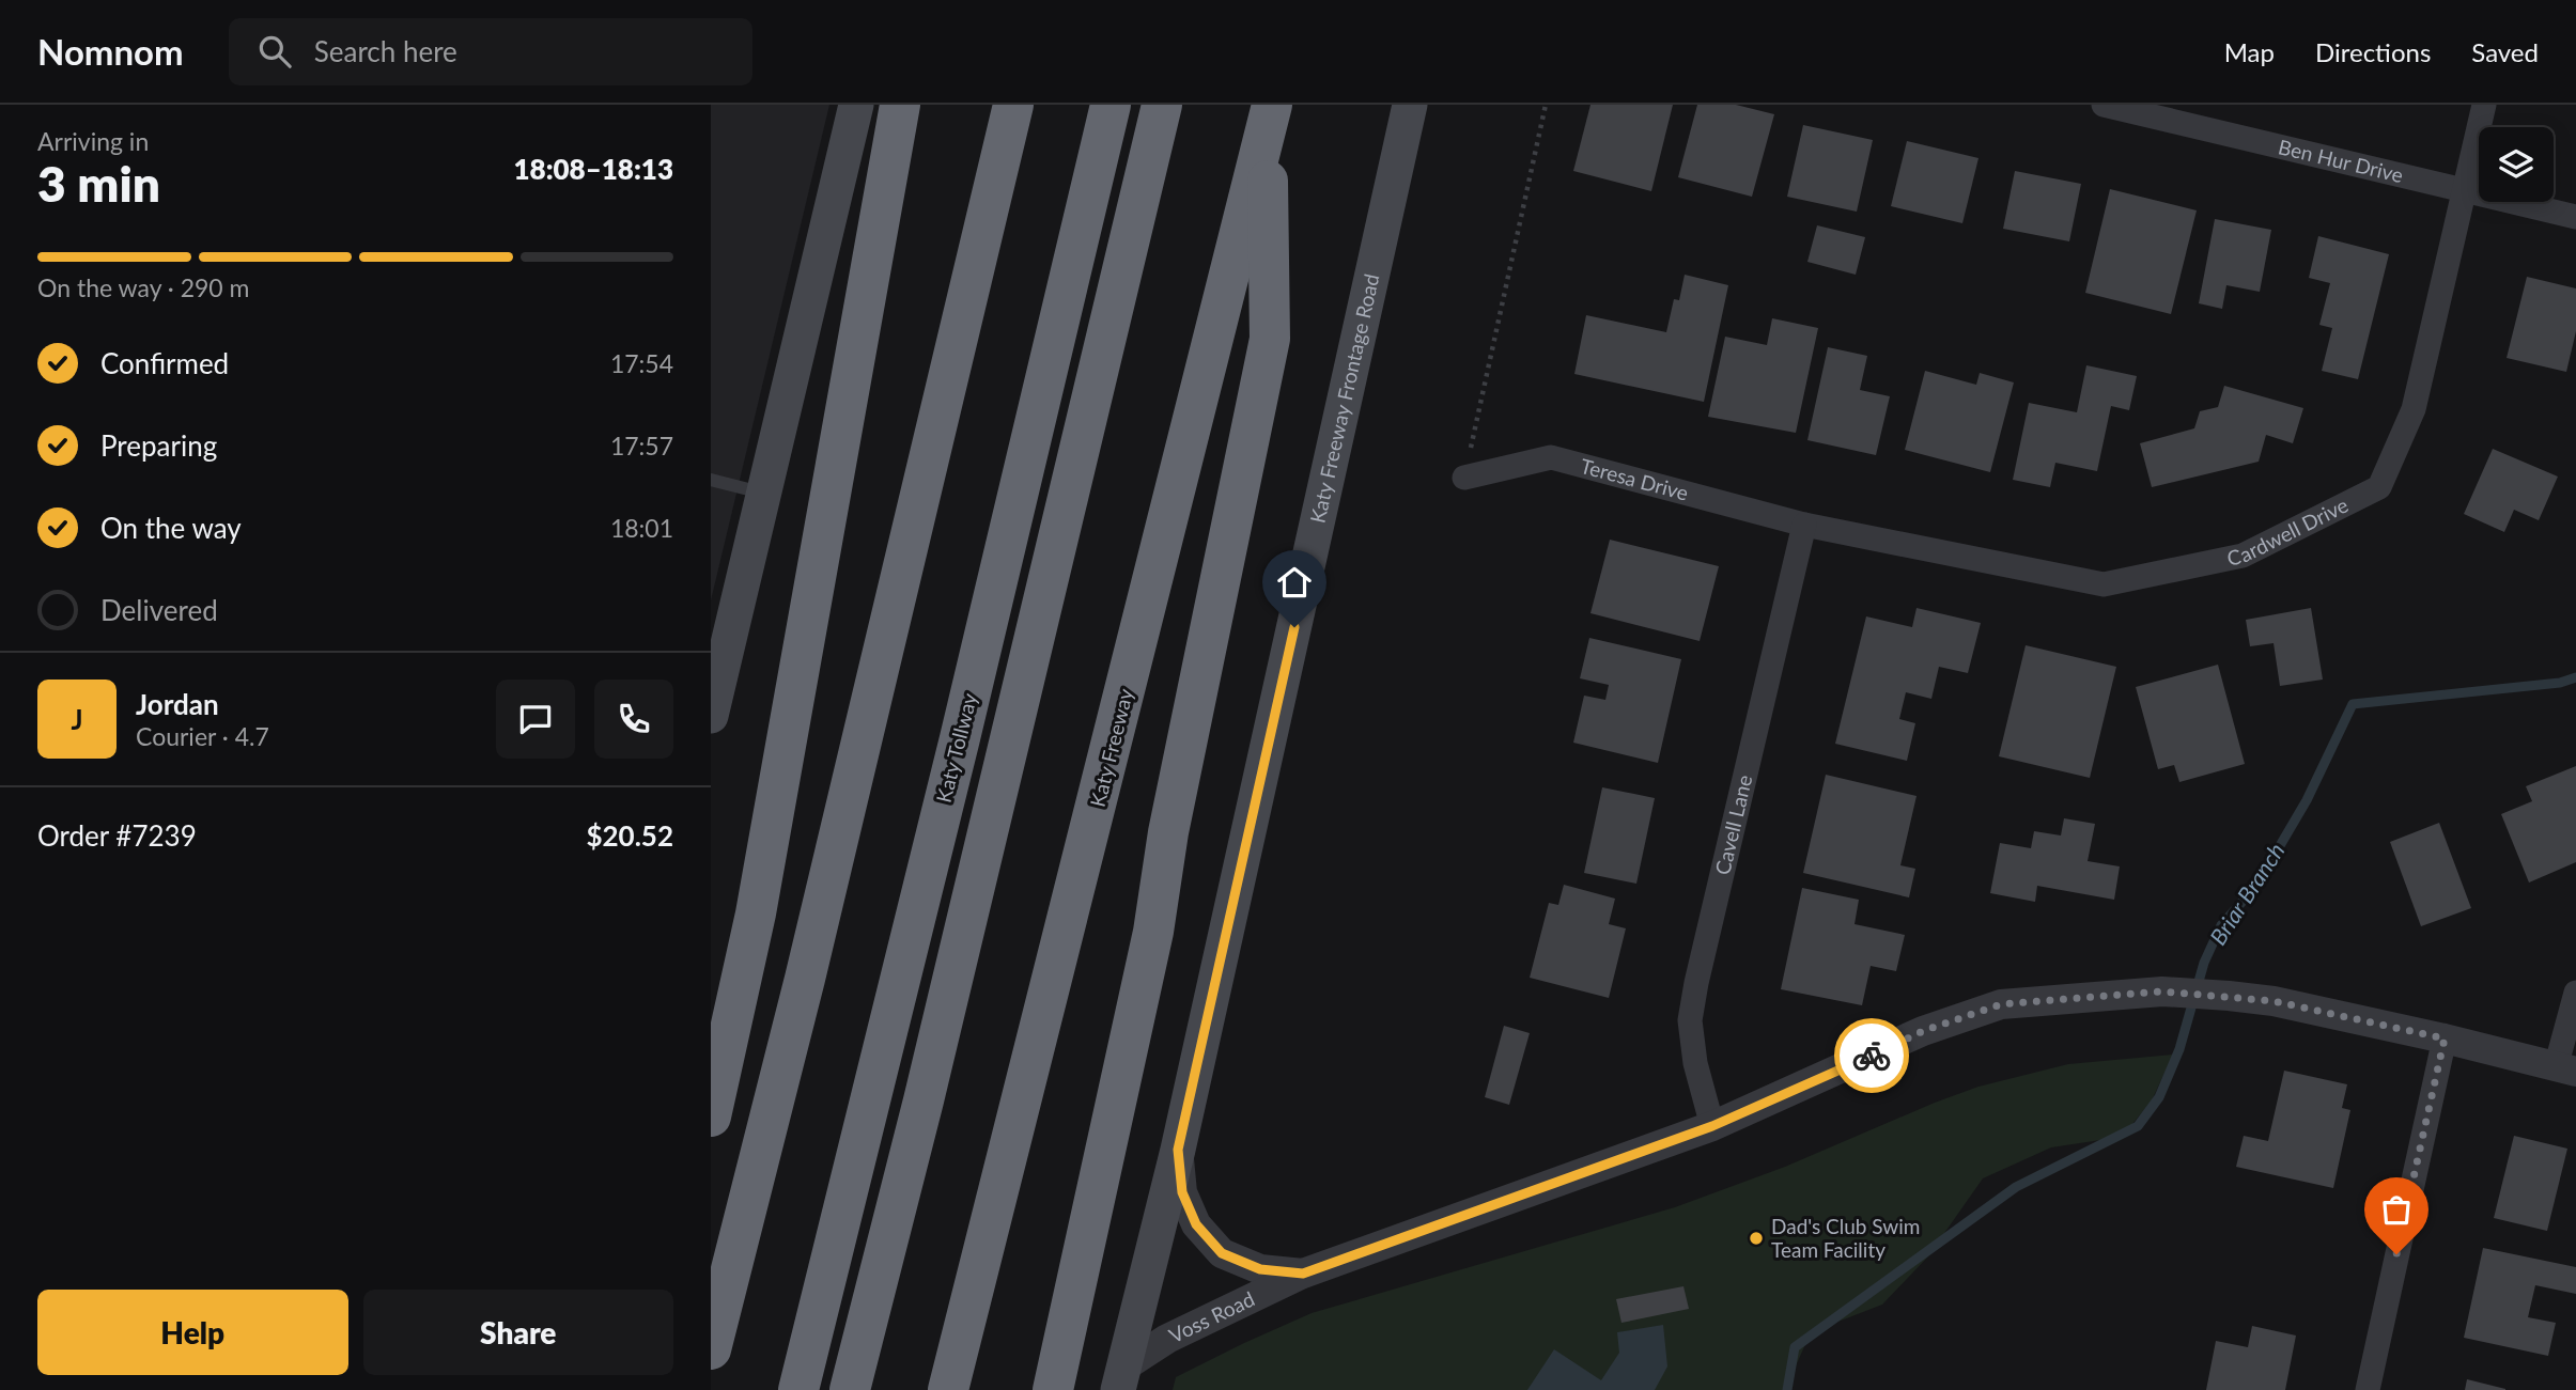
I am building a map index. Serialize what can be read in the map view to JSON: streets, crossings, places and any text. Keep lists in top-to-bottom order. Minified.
{"streets":{"highway":["Katy Tollway","Katy Freeway"],"main road":["Katy Freeway Frontage Road"],"street":["Ben Hur Drive","Teresa Drive","Cardwell Drive","Cavell Lane","Voss Road"]},"crossings":[["Ben Hur Drive","Cardwell Drive"],["Katy Freeway Frontage Road","Voss Road"],["Teresa Drive","Cardwell Drive"],["Teresa Drive","Cavell Lane"],["Cardwell Drive","Cavell Lane"],["Cavell Lane","Voss Road"]],"water":["Briar Branch"],"places":["Dad's Club Swim Team Facility"],"page":{"header":"Nomnom","search":"Search here","nav":["Map","Directions","Saved"],"heading":["3 min","Arriving in","18:08–18:13"],"panel":["Jordan","Courier · 4.7","Order #7239","$20.52"],"bar":"On the way · 290 m","list":[["Confirmed","17:54"],["Preparing","17:57"],["On the way","18:01"],"Delivered"],"round":"J","buttons":["Help","Share"]}}
